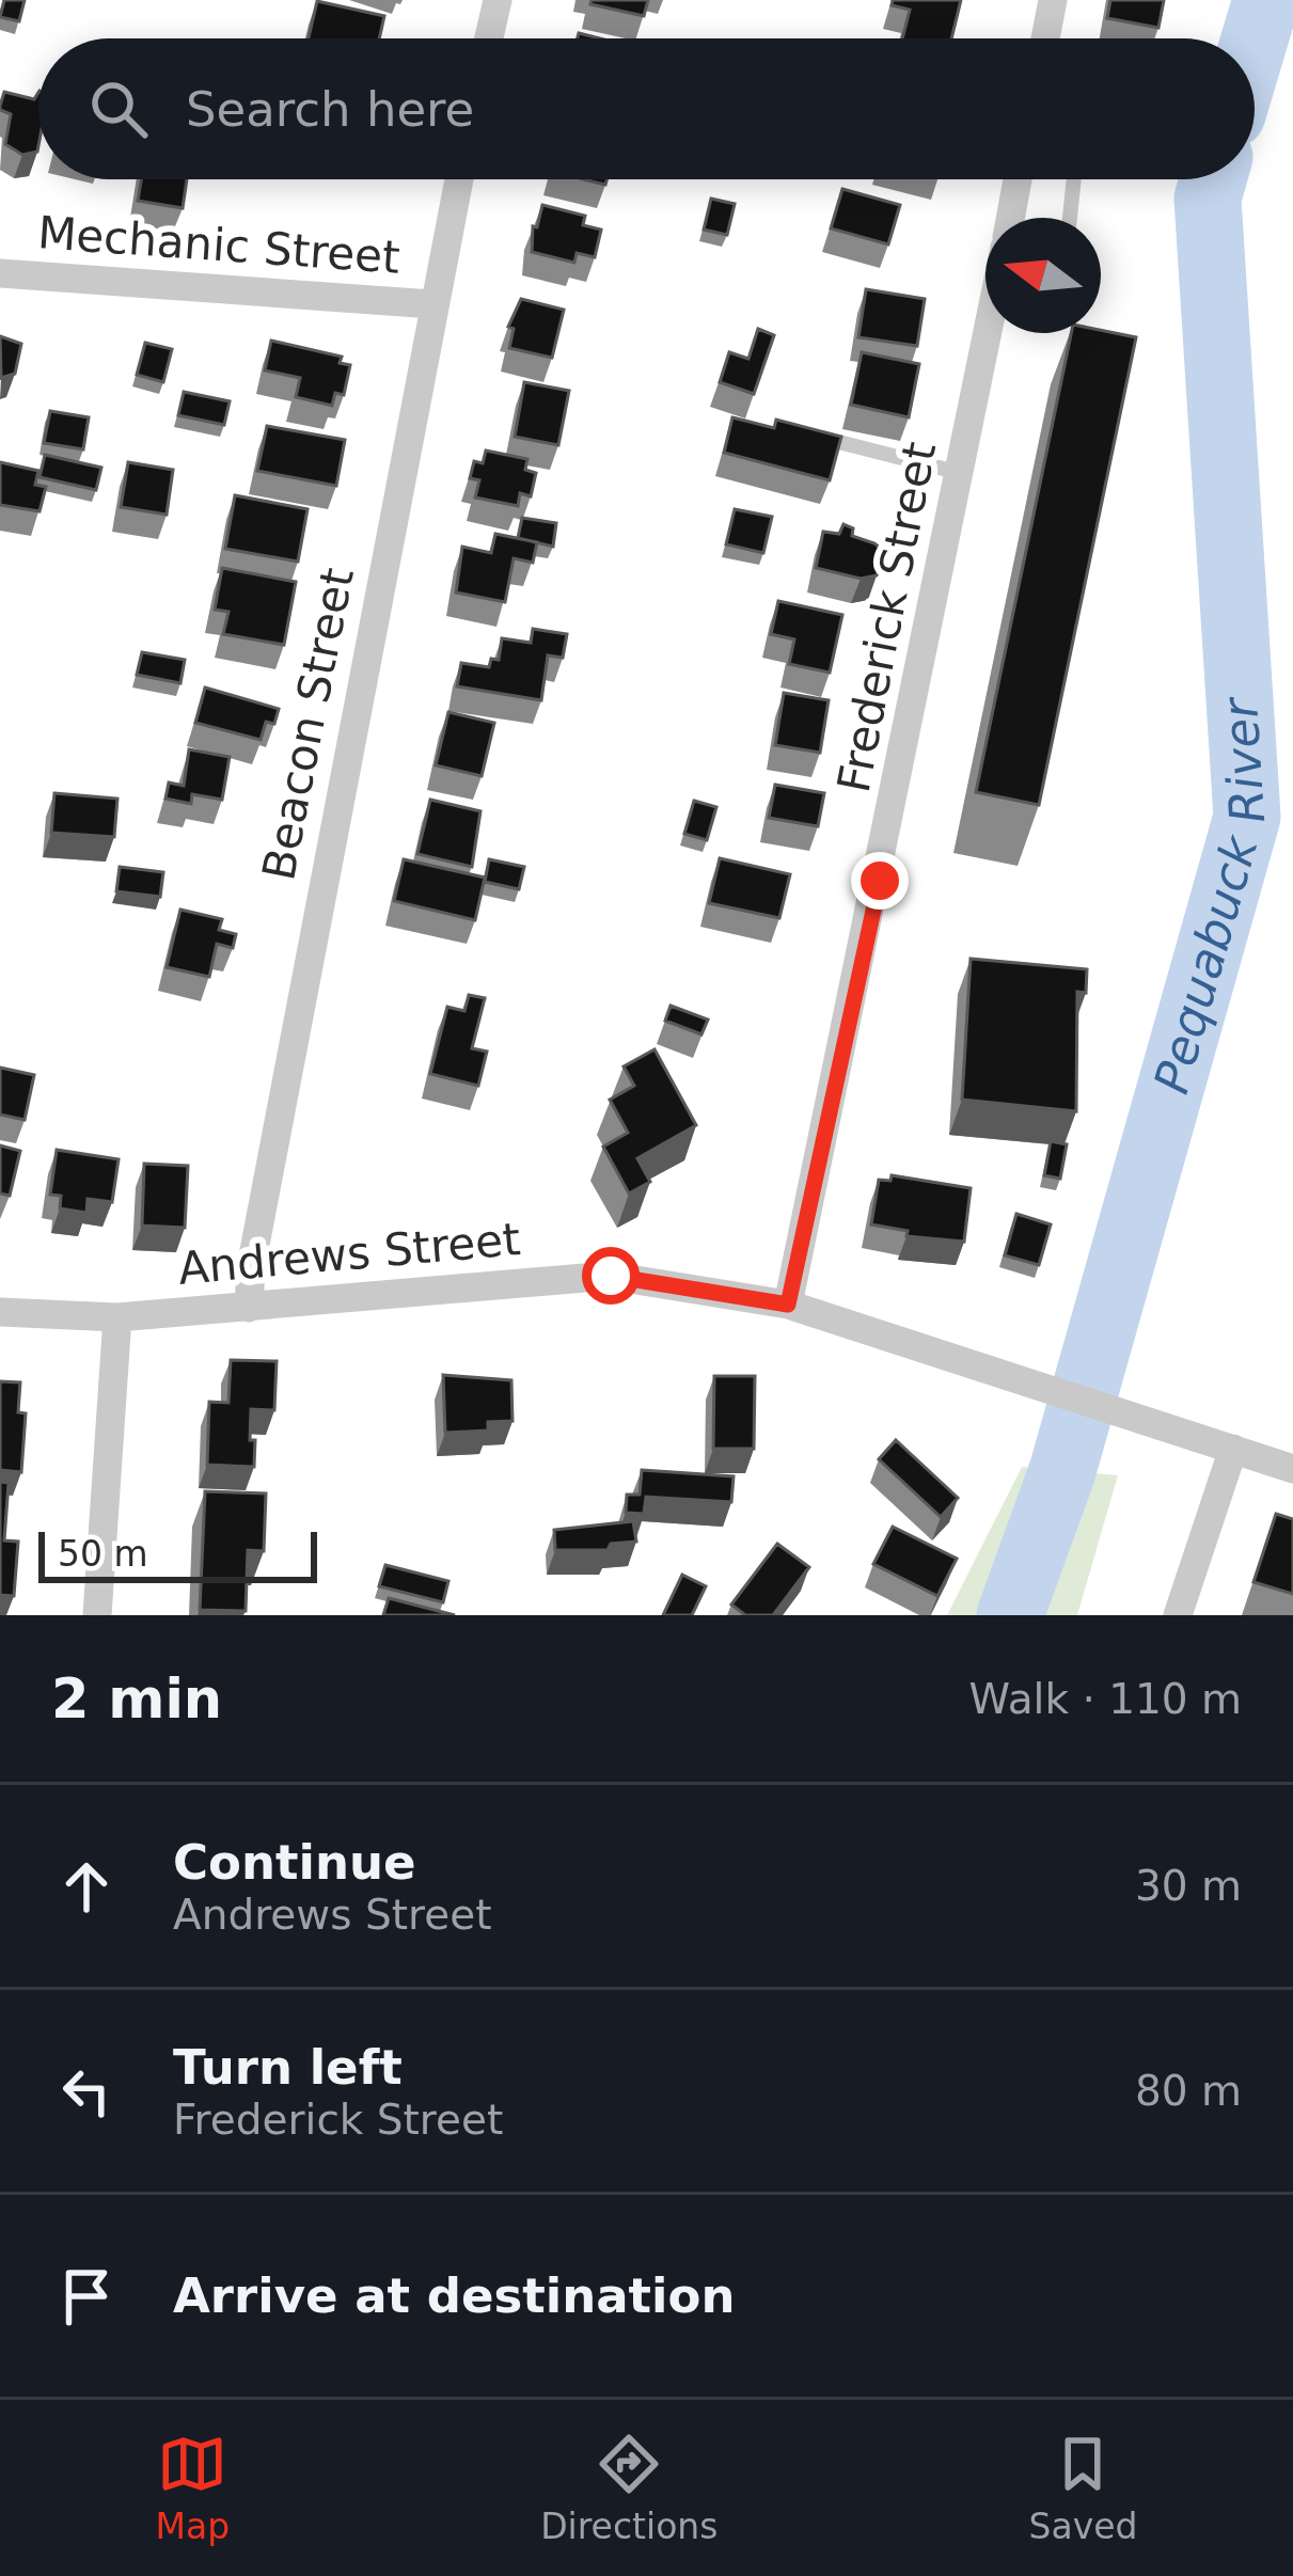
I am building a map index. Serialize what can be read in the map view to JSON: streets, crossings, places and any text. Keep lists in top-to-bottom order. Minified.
{"streets":{"street":["Mechanic Street","Frederick Street","Beacon Street","Andrews Street"]},"crossings":[["Mechanic Street","Beacon Street"],["Frederick Street","Andrews Street"],["Beacon Street","Andrews Street"]],"water":["Pequabuck River"],"scale_bar":"50 m","north":"left","page":{"search":"Search here","scale":"50 m","heading":["2 min","Walk · 110 m"],"list":[["Continue","Andrews Street","30 m"],["Turn left","Frederick Street","80 m"],"Arrive at destination"],"nav":["Map","Directions","Saved"]}}
